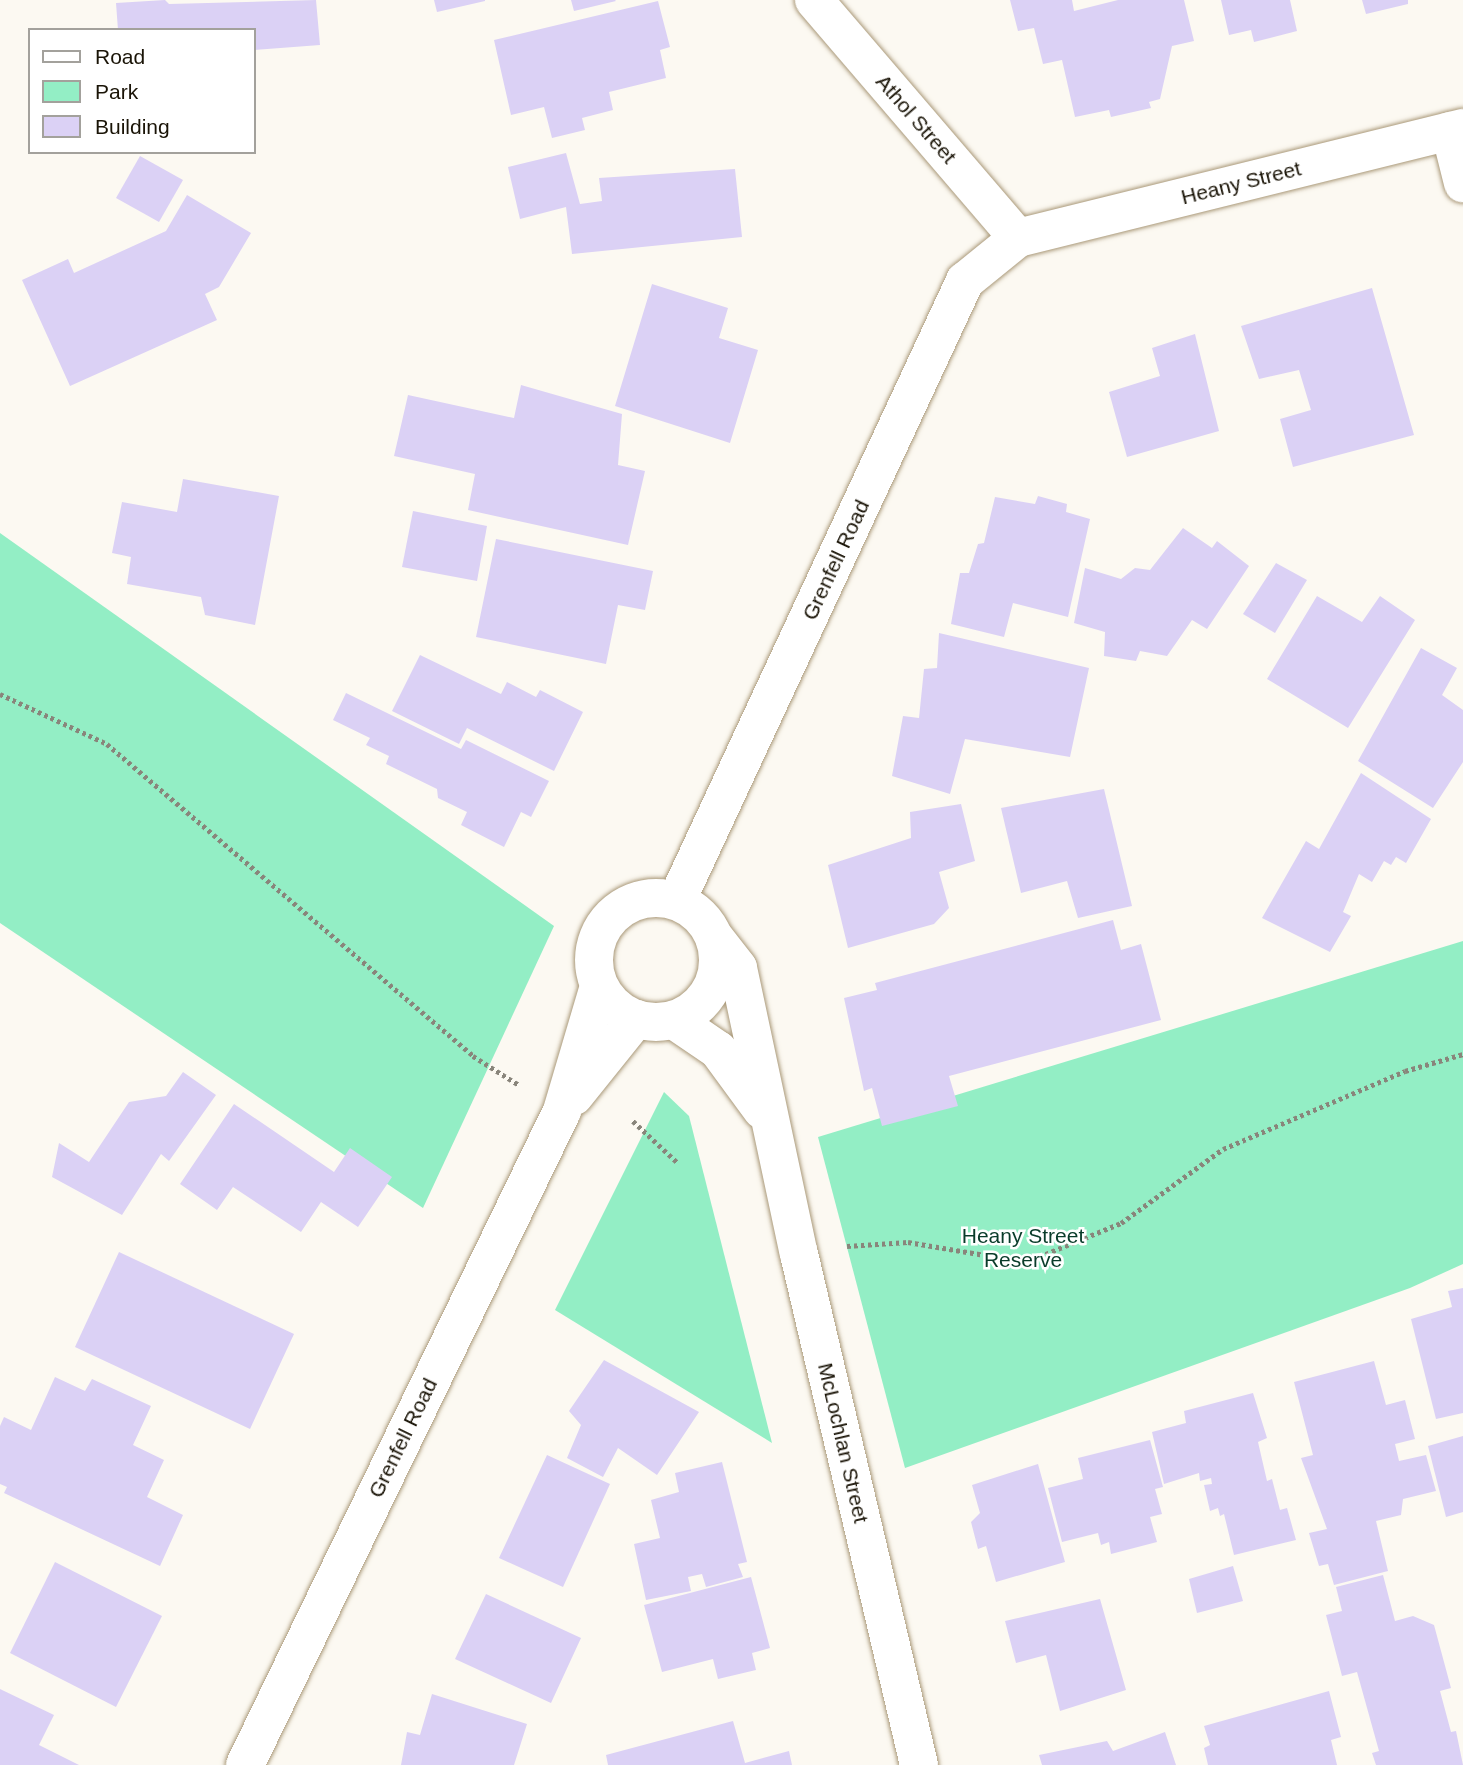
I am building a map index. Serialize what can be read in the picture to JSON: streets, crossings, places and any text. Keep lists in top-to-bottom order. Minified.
{"streets":{"street":["Athol Street","Heany Street","Grenfell Road","McLochlan Street"]},"crossings":[["Athol Street","Heany Street"],["Athol Street","Grenfell Road"],["Heany Street","Grenfell Road"],["Grenfell Road","McLochlan Street"]],"parks":["Heany Street Reserve"],"legend":["Road","Park","Building"]}
